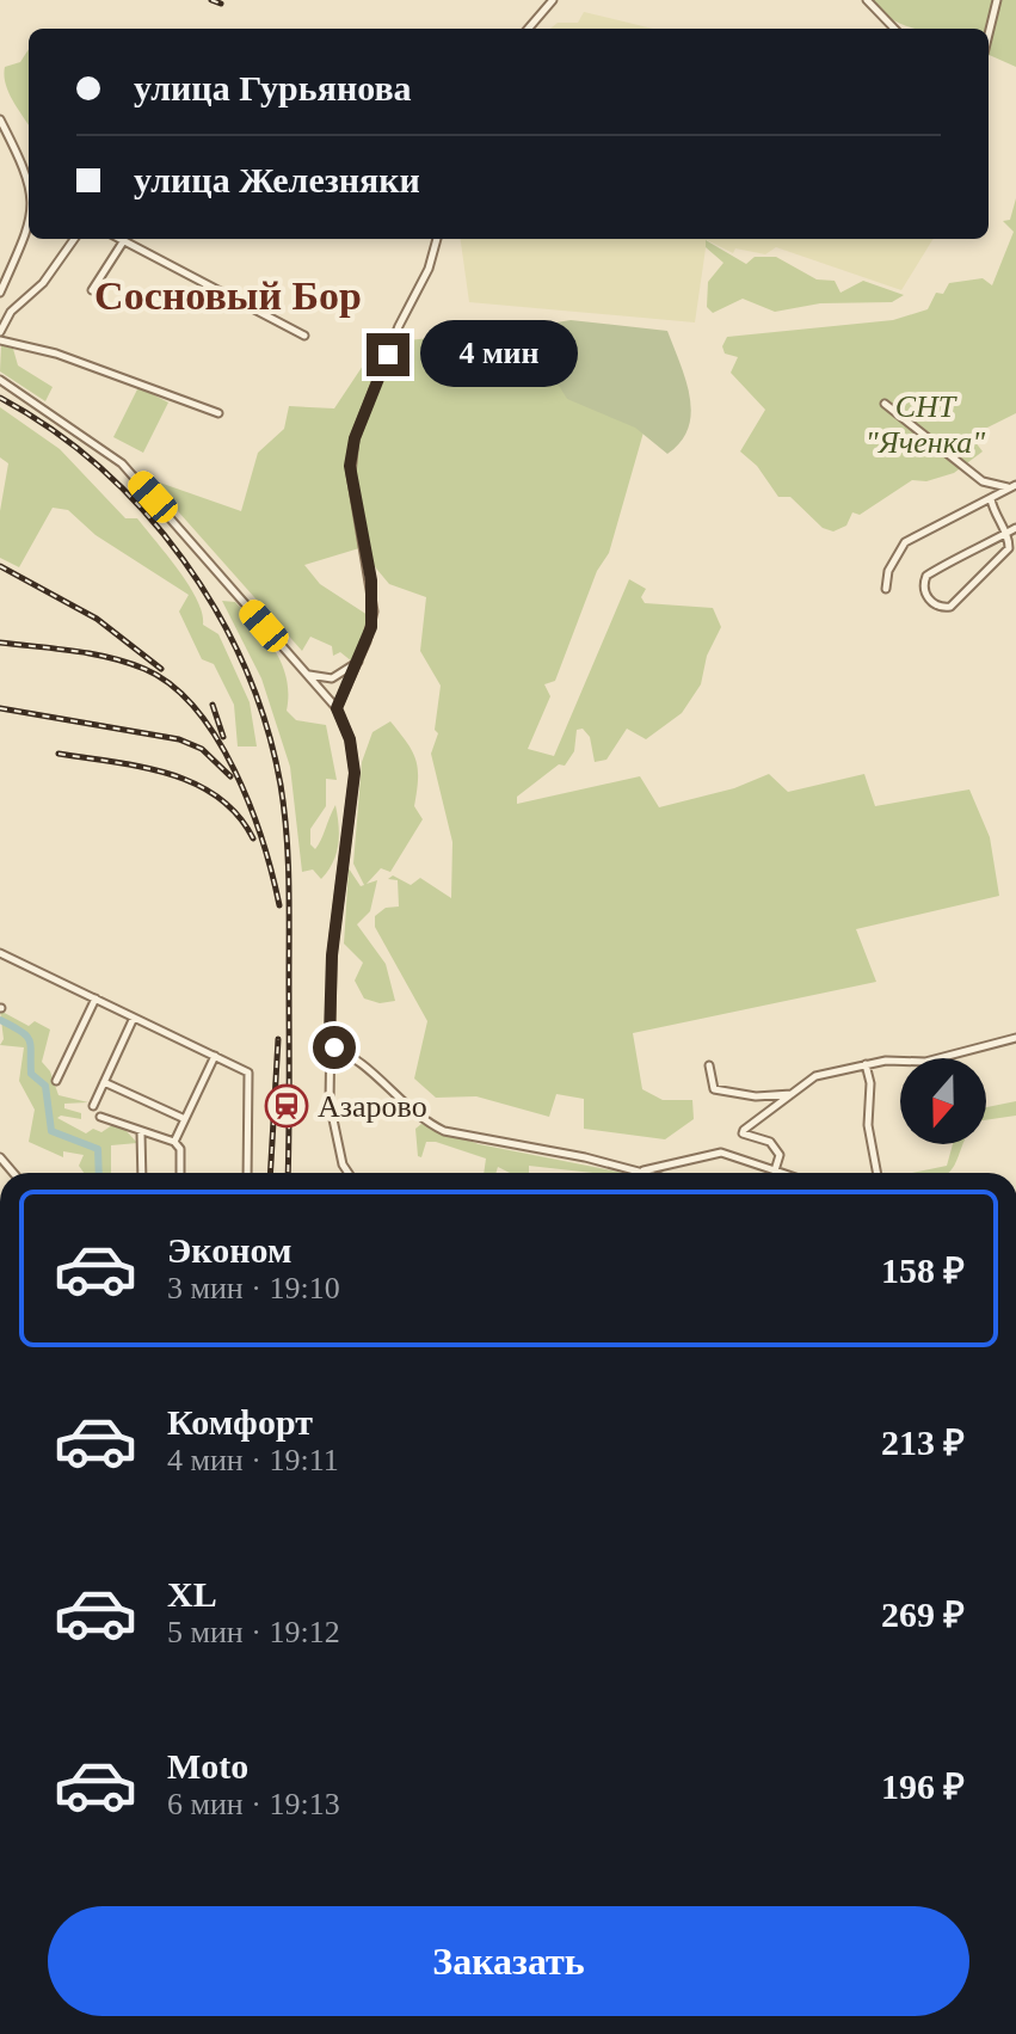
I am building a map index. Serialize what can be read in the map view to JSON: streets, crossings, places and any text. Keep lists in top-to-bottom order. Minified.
{"districts":["Сосновый Бор"],"parks":["СНТ \"Яченка\""],"places":{"station":["Азарово"]},"north":"bottom","page":{"banner":["улица Гурьянова","улица Железняки"],"bubble":"4 мин","list":[{"name":"Эконом","note":"3 мин · 19:10","value":"158 ₽"},{"name":"Комфорт","note":"4 мин · 19:11","value":"213 ₽"},{"name":"XL","note":"5 мин · 19:12","value":"269 ₽"},{"name":"Moto","note":"6 мин · 19:13","value":"196 ₽"}],"buttons":"Заказать"}}
